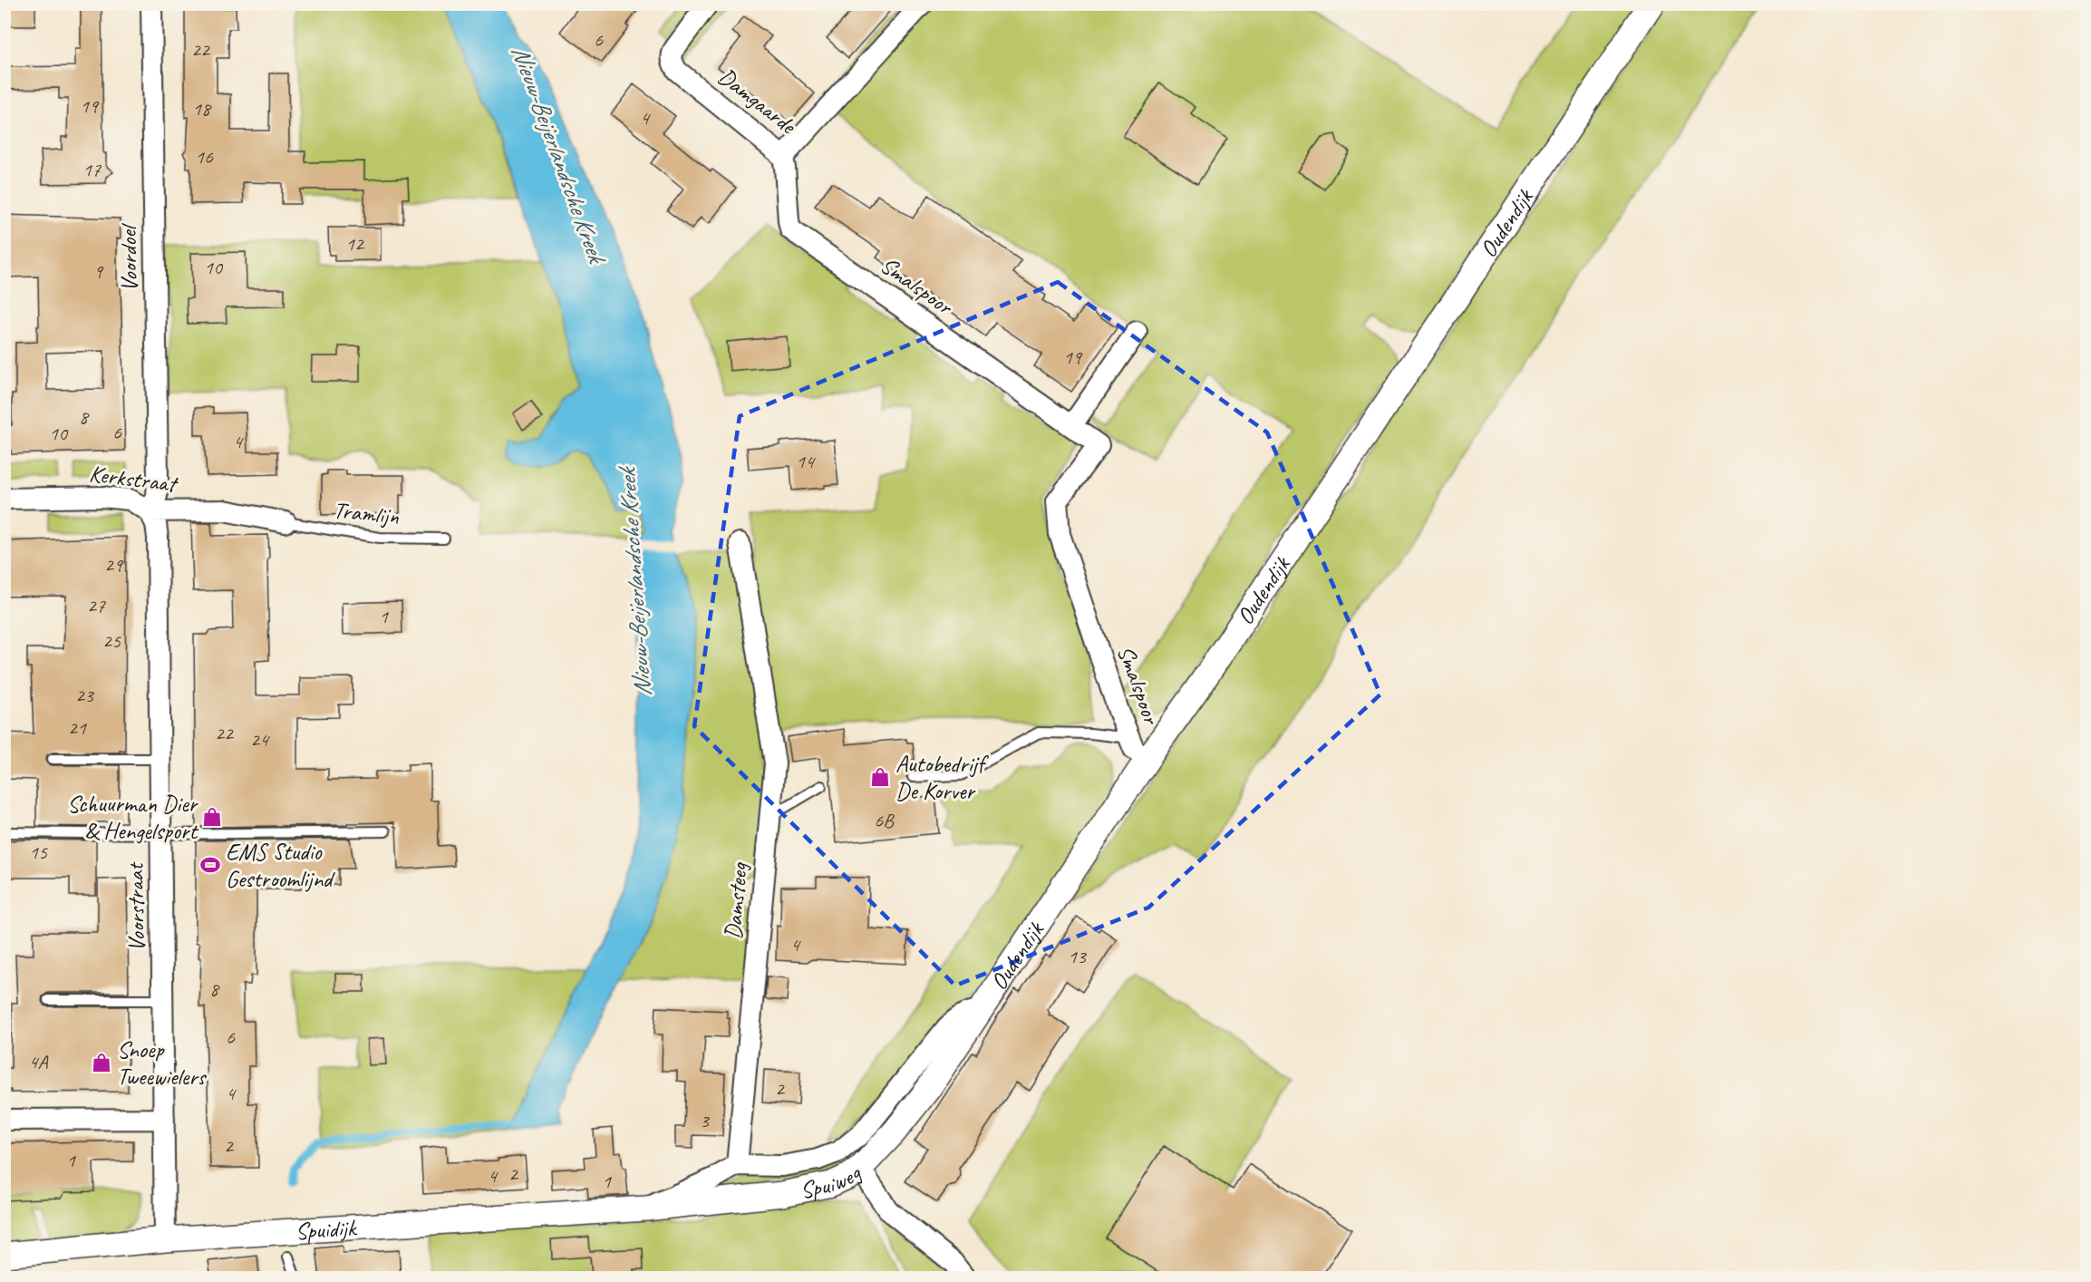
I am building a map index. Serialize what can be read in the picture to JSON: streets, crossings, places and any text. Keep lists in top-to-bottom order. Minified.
{"streets":{"street":["Damgaarde","Oudendijk","Voordoel","Smalspoor","Kerkstraat","Damsteeg","Voorstraat","Spuiweg","Spuidijk"],"lane":["Tramlijn"]},"crossings":[["Damgaarde","Smalspoor"],["Oudendijk","Smalspoor"],["Oudendijk","Spuiweg"],["Voordoel","Kerkstraat"],["Voordoel","Voorstraat"],["Kerkstraat","Tramlijn"],["Kerkstraat","Voorstraat"],["Voorstraat","Spuidijk"],["Spuiweg","Spuidijk"]],"water":["Nieuw-Beijerlandsche Kreek"],"places":{"shop":["Autobedrijf De Korver","Schuurman Dier & Hengelsport","Snoep Tweewielers"],"sports":["EMS Studio Gestroomlijnd"]},"house_numbers":["6","22","19","18","4","16","17","12","10","9","19","8","6","10","4","14","29","27","1","25","23","21","22","24","6B","15","4","13","8","6","4A","2","4","3","2","1","2","4","1"]}
